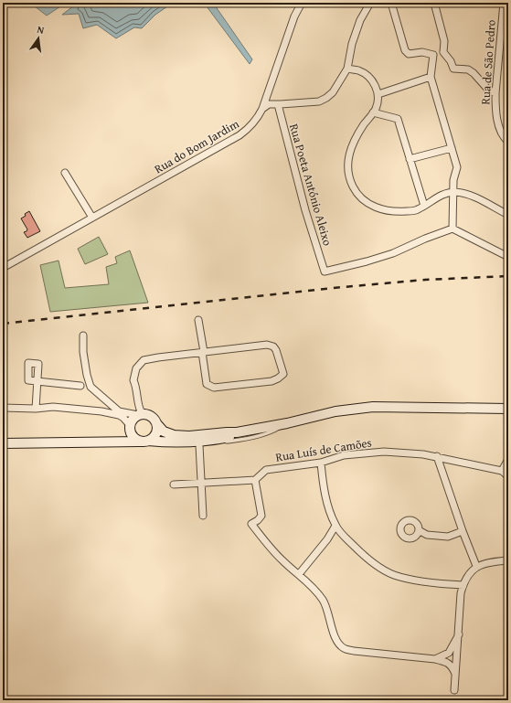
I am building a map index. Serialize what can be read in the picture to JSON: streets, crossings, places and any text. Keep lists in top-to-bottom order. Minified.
{"streets":{"street":["Rua de São Pedro","Rua do Bom Jardim","Rua Poeta António Aleixo","Rua Luís de Camões"]},"north":"top"}
